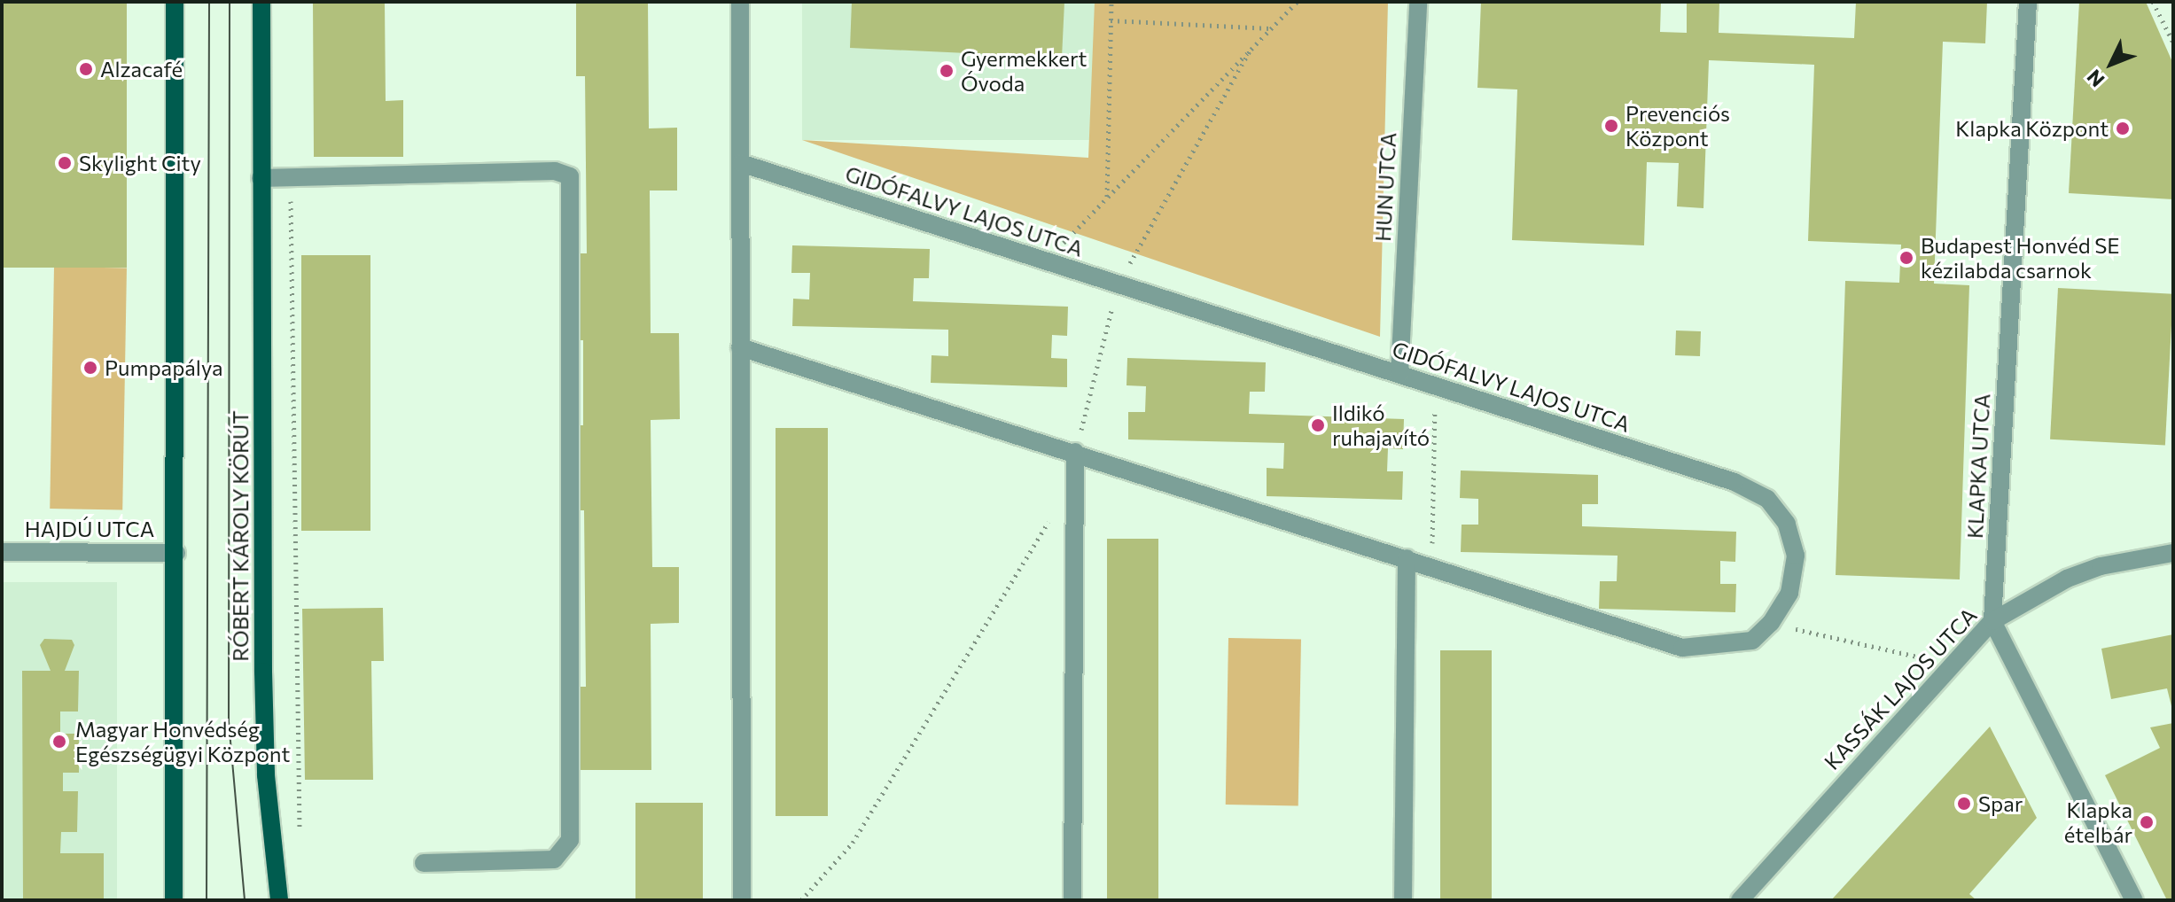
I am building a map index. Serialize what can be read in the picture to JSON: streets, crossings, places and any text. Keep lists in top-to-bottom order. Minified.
{"streets":{"main road":["RÓBERT KÁROLY KÖRÚT"],"street":["HUN UTCA","GIDÓFALVY LAJOS UTCA","KLAPKA UTCA","HAJDÚ UTCA","KASSÁK LAJOS UTCA"]},"crossings":[["HUN UTCA","GIDÓFALVY LAJOS UTCA"],["KLAPKA UTCA","KASSÁK LAJOS UTCA"]],"places":["Alzacafé","Gyermekkert Óvoda","Prevenciós Központ","Klapka Központ","Skylight City","Budapest Honvéd SE kézilabda csarnok","Pumpapálya","Ildikó ruhajavító","Magyar Honvédség Egészségügyi Központ","Spar","Klapka ételbár"],"north":"bottom left"}
